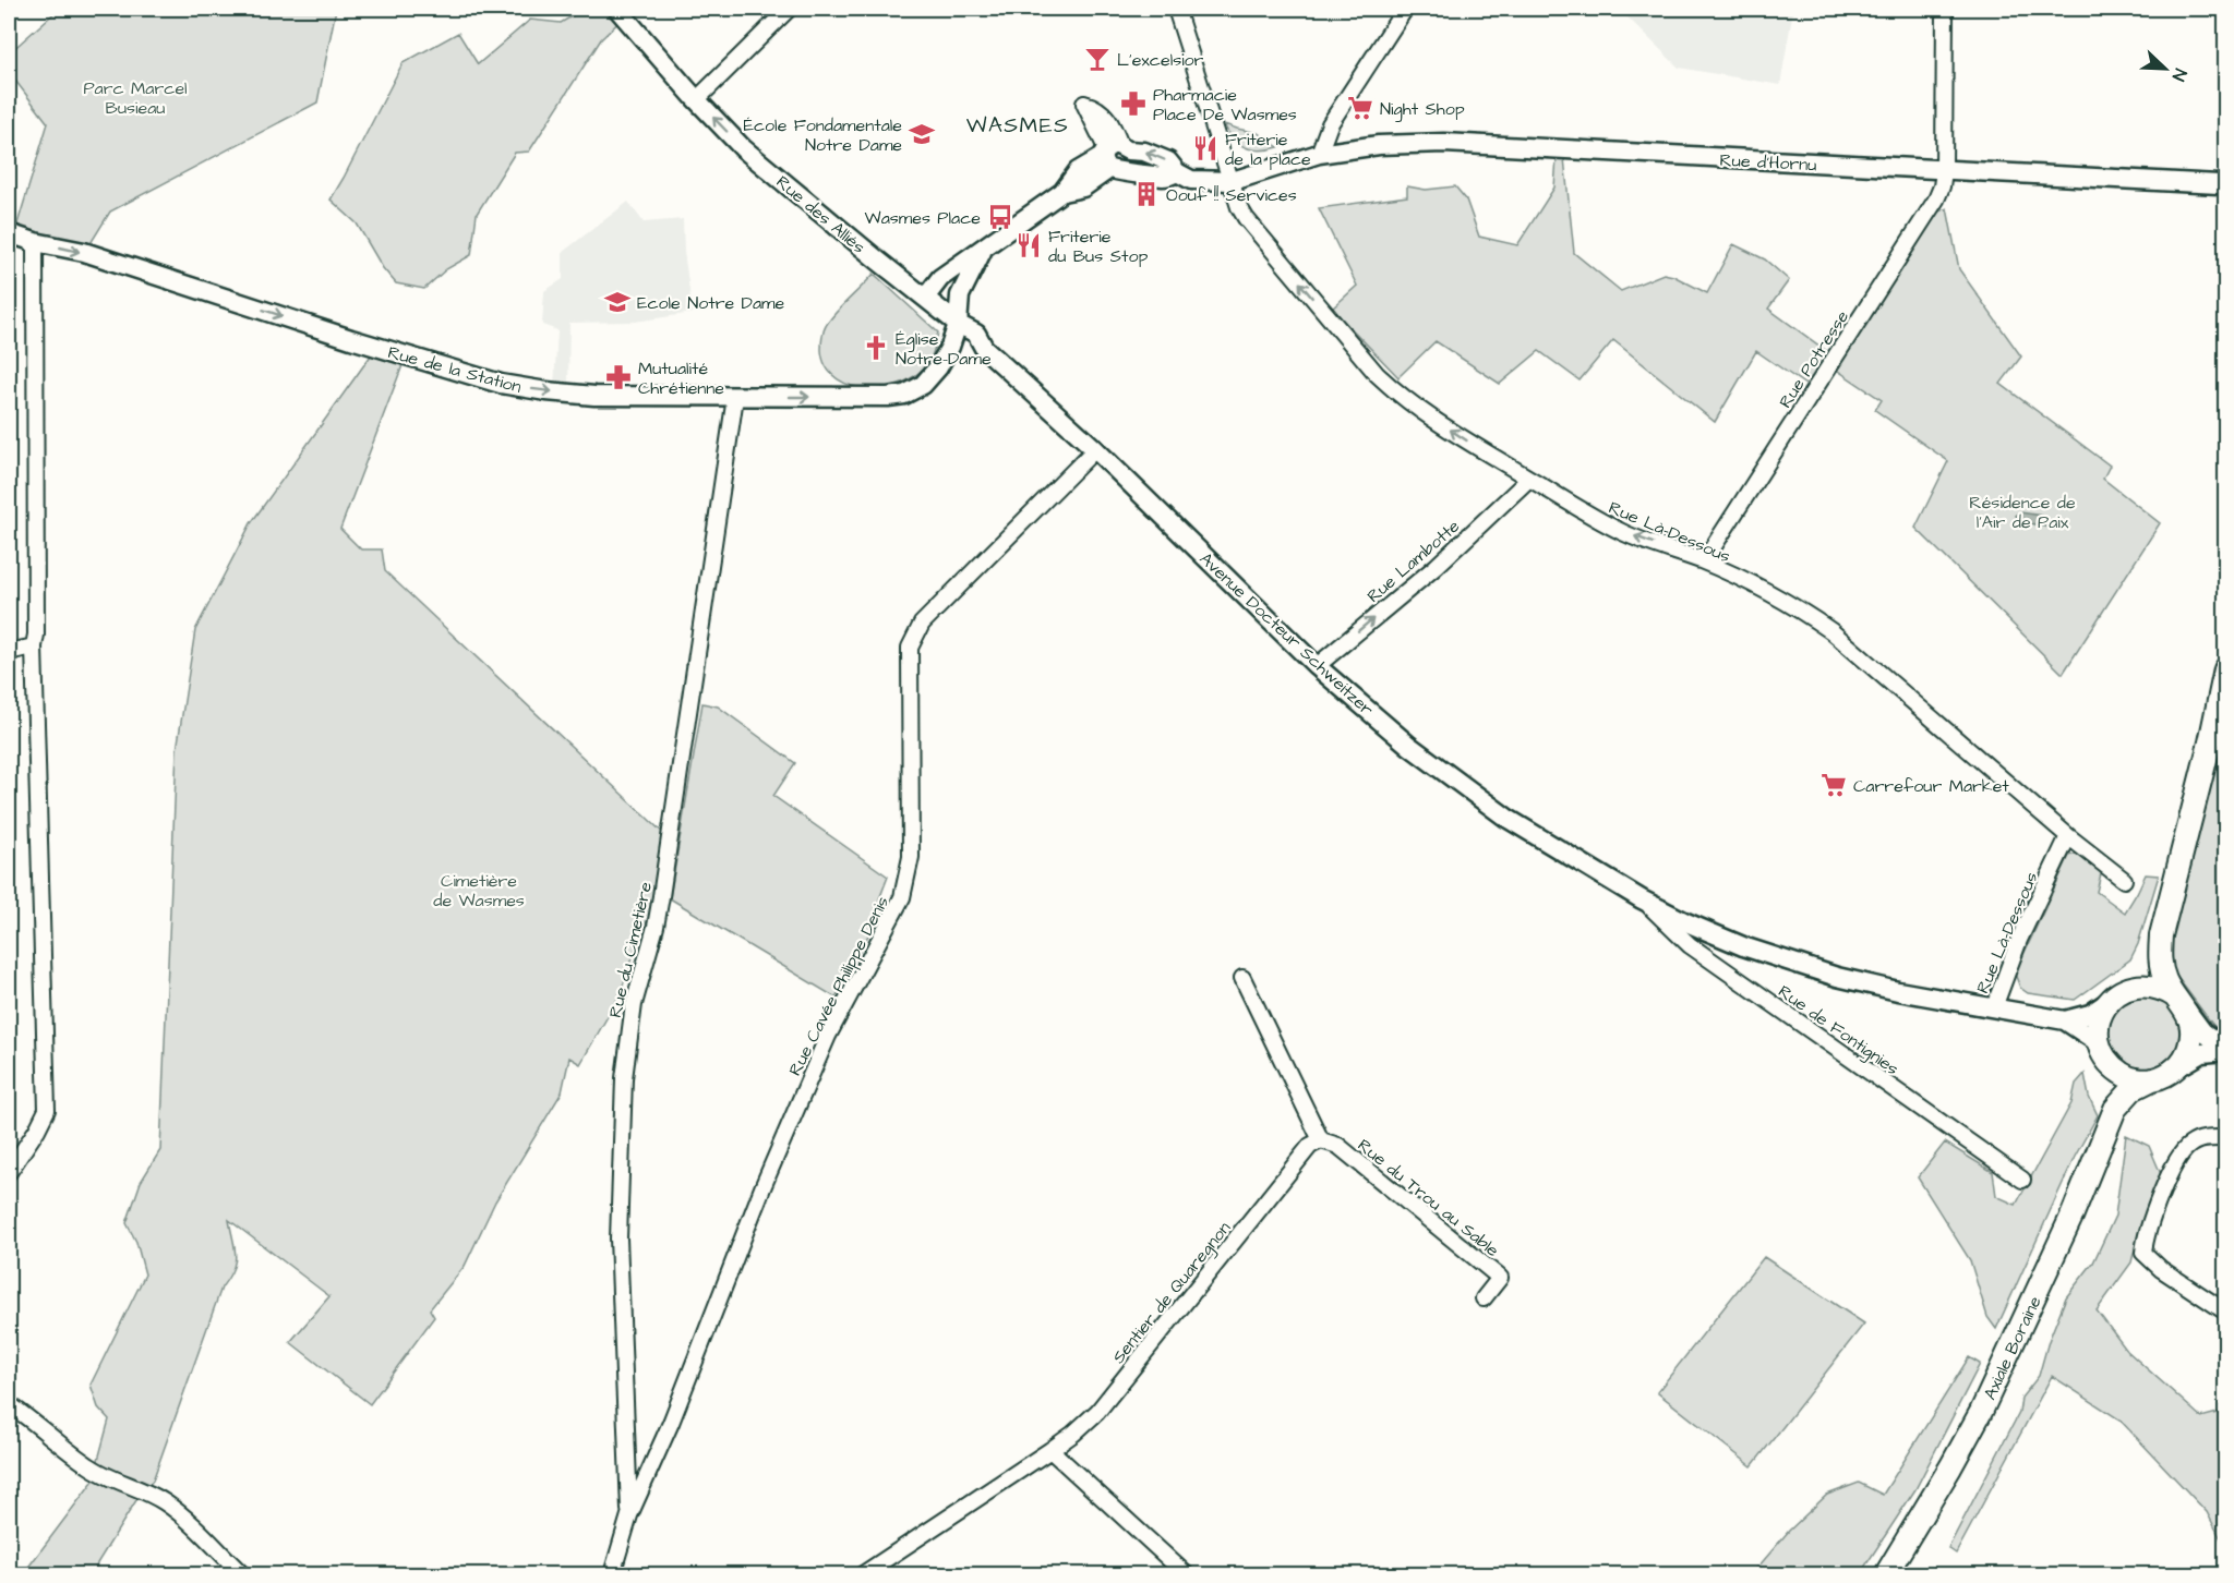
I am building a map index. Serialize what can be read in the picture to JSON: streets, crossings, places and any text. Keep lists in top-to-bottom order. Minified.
{"streets":{"main road":["Axiale Boraine"],"street":["Rue d'Hornu","Rue des Alliés","Rue Potresse","Rue de la Station","Rue Là-Dessous","Rue Lambotte","Avenue Docteur Schweitzer","Rue du Cimetière","Rue Cavée Philippe Denis","Rue de Fontignies","Rue du Trou au Sable","Sentier de Quaregnon"]},"crossings":[["Rue d'Hornu","Rue Potresse"],["Rue d'Hornu","Rue Là-Dessous"],["Rue Potresse","Rue Là-Dessous"],["Rue de la Station","Avenue Docteur Schweitzer"],["Rue de la Station","Rue du Cimetière"],["Rue Là-Dessous","Rue Lambotte"],["Rue Là-Dessous","Avenue Docteur Schweitzer"],["Rue Lambotte","Avenue Docteur Schweitzer"],["Avenue Docteur Schweitzer","Rue Cavée Philippe Denis"],["Avenue Docteur Schweitzer","Rue de Fontignies"],["Rue du Cimetière","Rue Cavée Philippe Denis"],["Rue du Trou au Sable","Sentier de Quaregnon"]],"one_way":["Rue des Alliés","Rue de la Station","Rue Là-Dessous","Rue Lambotte"],"districts":["WASMES"],"parks":["Parc Marcel Busieau","Résidence de l'Air de Paix","Cimetière de Wasmes"],"places":{"bar":["L'excelsior"],"pharmacy":["Pharmacie Place De Wasmes","Mutualité Chrétienne"],"supermarket":["Night Shop","Carrefour Market"],"school or university":["École Fondamentale Notre Dame","Ecole Notre Dame"],"restaurant":["Friterie de la place","Friterie du Bus Stop"],"building":["Oouf !! Services"],"bus stop":["Wasmes Place"],"church":["Église Notre-Dame"]},"north":"bottom right"}
